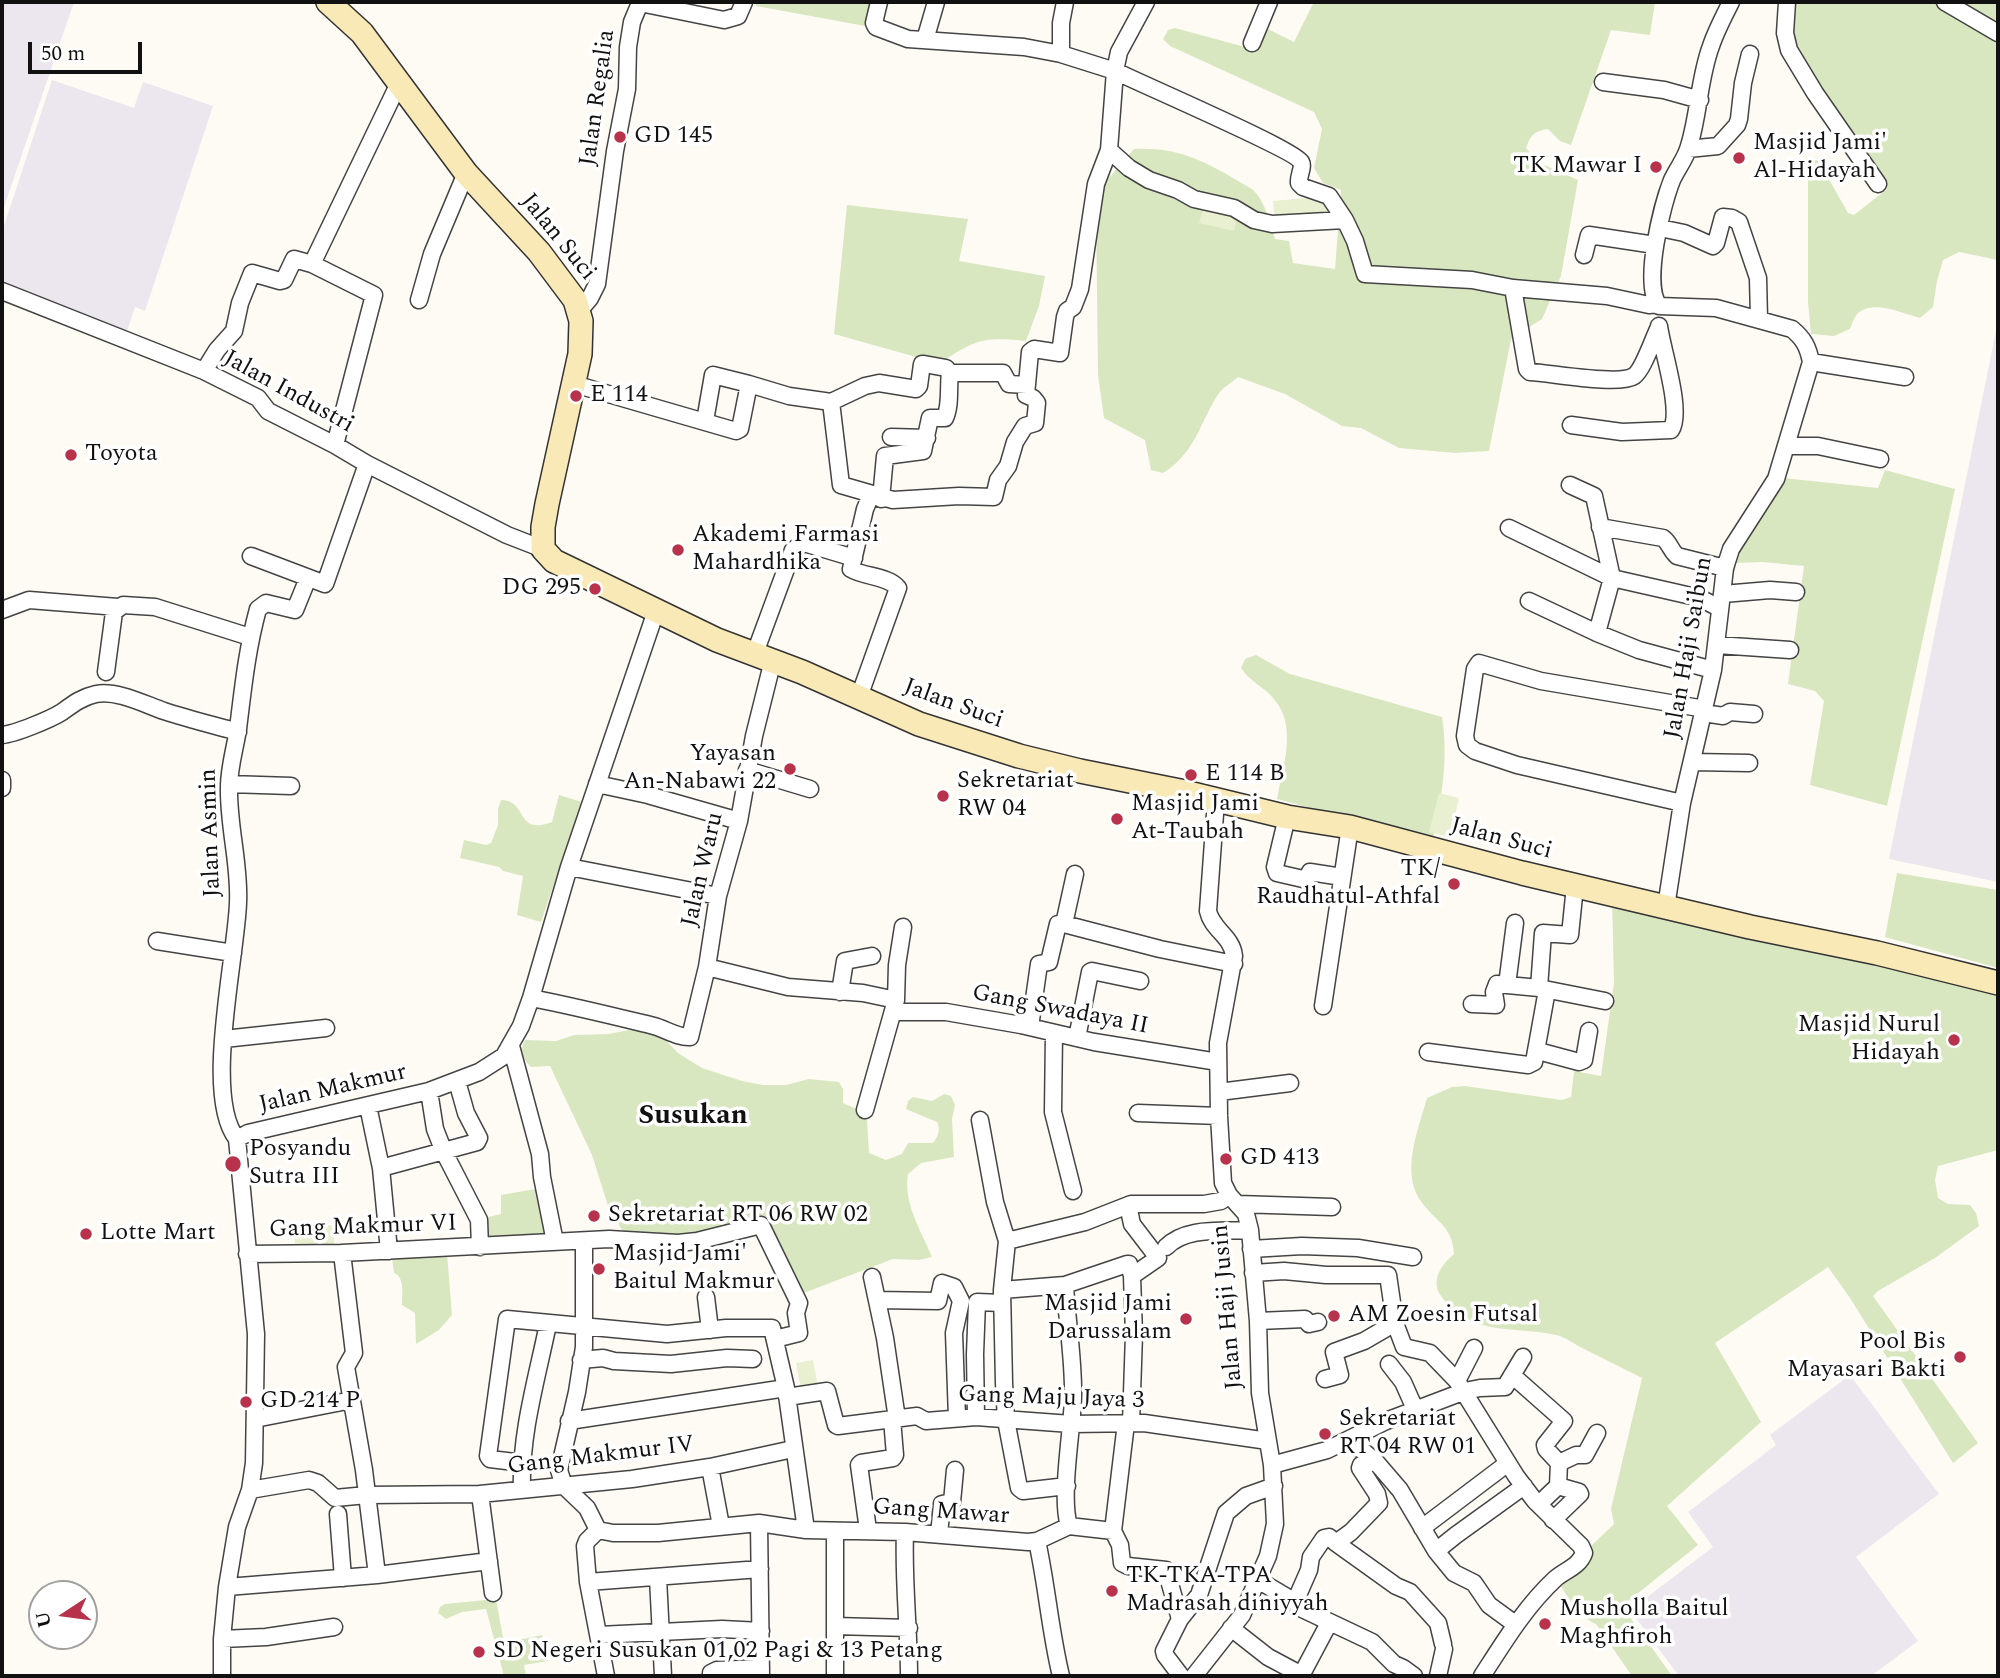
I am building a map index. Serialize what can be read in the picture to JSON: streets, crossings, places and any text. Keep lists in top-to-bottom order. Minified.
{"streets":{"street":["Jalan Regalia","Jalan Suci","Jalan Industri","Jalan Haji Saibun","Jalan Asmin","Jalan Waru","Gang Swadaya II","Jalan Makmur","Gang Makmur VI","Jalan Haji Jusin","Gang Maju Jaya 3","Gang Makmur IV","Gang Mawar"]},"crossings":[["Jalan Regalia","Jalan Suci"],["Jalan Suci","Jalan Industri"],["Jalan Suci","Jalan Haji Saibun"],["Jalan Suci","Jalan Waru"],["Jalan Suci","Jalan Makmur"],["Jalan Asmin","Jalan Makmur"],["Jalan Waru","Gang Swadaya II"],["Jalan Waru","Jalan Makmur"],["Gang Swadaya II","Jalan Haji Jusin"],["Jalan Makmur","Gang Makmur VI"],["Jalan Haji Jusin","Gang Maju Jaya 3"]],"districts":["Susukan"],"places":["GD 145","Masjid Jami' Al-Hidayah","TK Mawar I","E 114","Toyota","Akademi Farmasi Mahardhika","DG 295","Yayasan An-Nabawi 22","E 114 B","Sekretariat RW 04","Masjid Jami At-Taubah","TK/ Raudhatul-Athfal","Masjid Nurul Hidayah","GD 413","Posyandu Sutra III","Sekretariat RT 06 RW 02","Lotte Mart","Masjid Jami' Baitul Makmur","AM Zoesin Futsal","Masjid Jami Darussalam","Pool Bis Mayasari Bakti","GD 214 P","Sekretariat RT 04 RW 01","TK-TKA-TPA Madrasah diniyyah","Musholla Baitul Maghfiroh","SD Negeri Susukan 01,02 Pagi & 13 Petang"],"scale_bar":"50 m","north":"left"}
